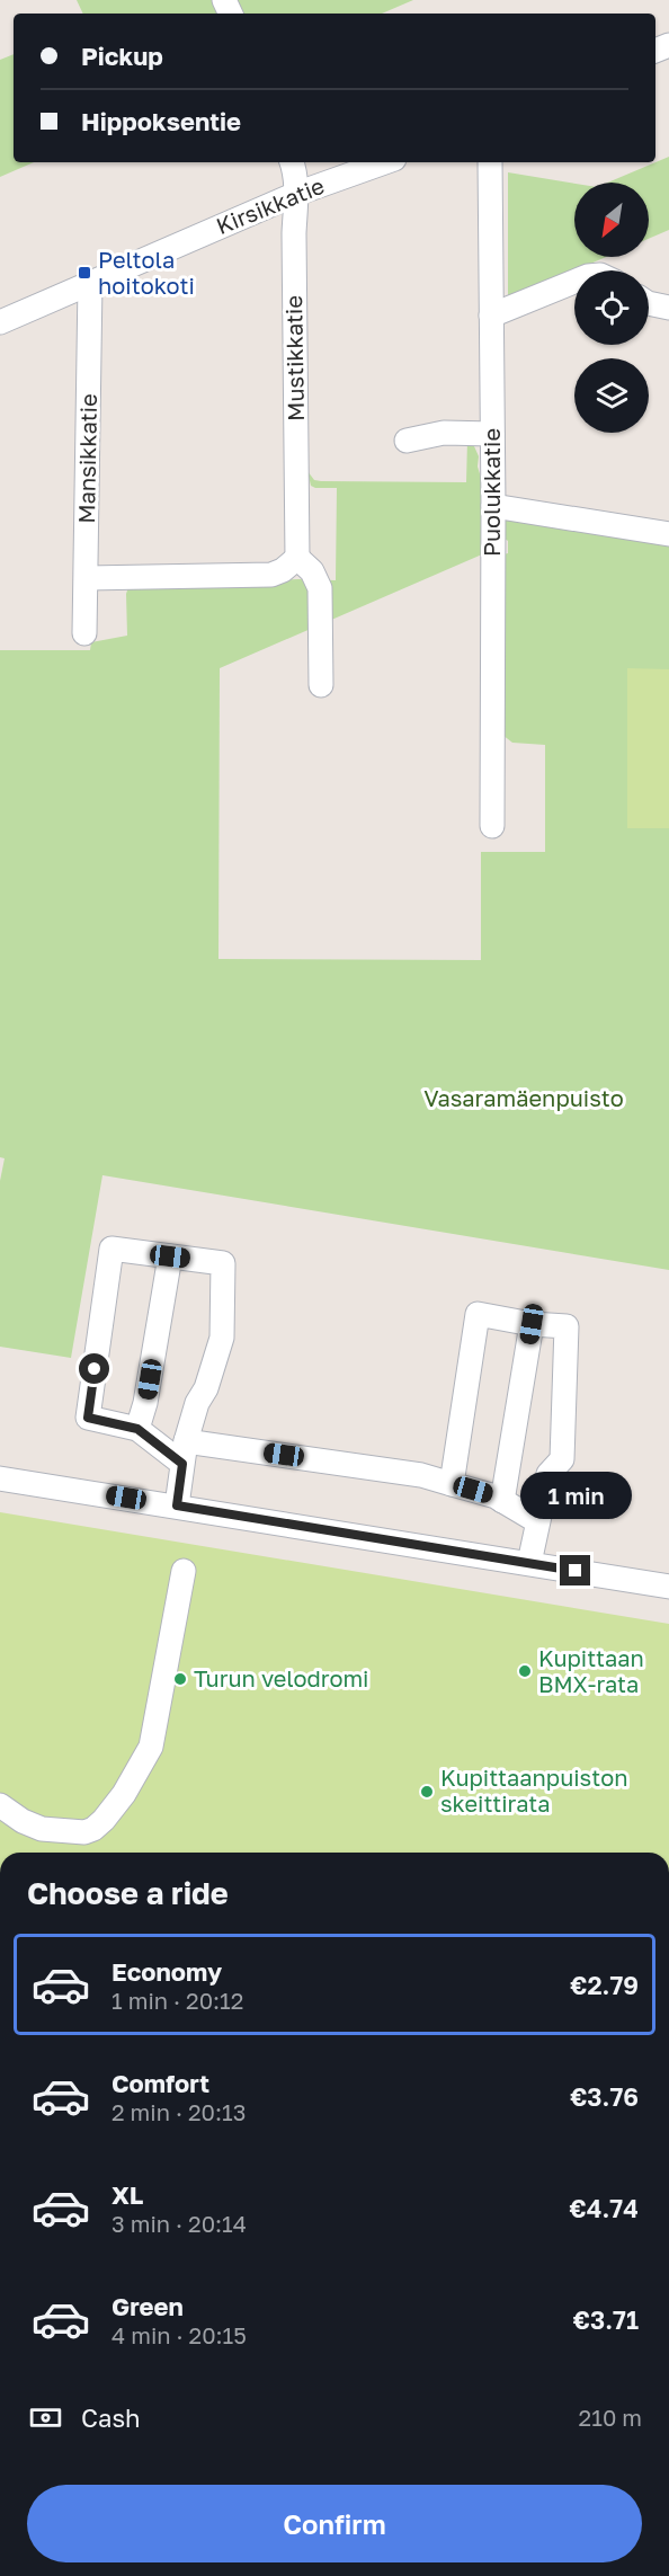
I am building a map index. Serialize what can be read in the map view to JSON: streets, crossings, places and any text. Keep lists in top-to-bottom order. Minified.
{"streets":{"street":["Kirsikkatie","Mustikkatie","Mansikkatie","Puolukkatie"]},"crossings":[["Kirsikkatie","Mustikkatie"],["Kirsikkatie","Mansikkatie"]],"parks":["Vasaramäenpuisto"],"places":{"transit":["Peltola hoitokoti"],"other":["Kupittaan BMX-rata","Turun velodromi","Kupittaanpuiston skeittirata"]},"north":"bottom left","page":{"banner":["Pickup","Hippoksentie"],"bubble":"1 min","heading":"Choose a ride","list":[{"name":"Economy","note":"1 min · 20:12","value":"€2.79"},{"name":"Comfort","note":"2 min · 20:13","value":"€3.76"},{"name":"XL","note":"3 min · 20:14","value":"€4.74"},{"name":"Green","note":"4 min · 20:15","value":"€3.71"}],"pay":["Cash","210 m"],"buttons":"Confirm"}}
